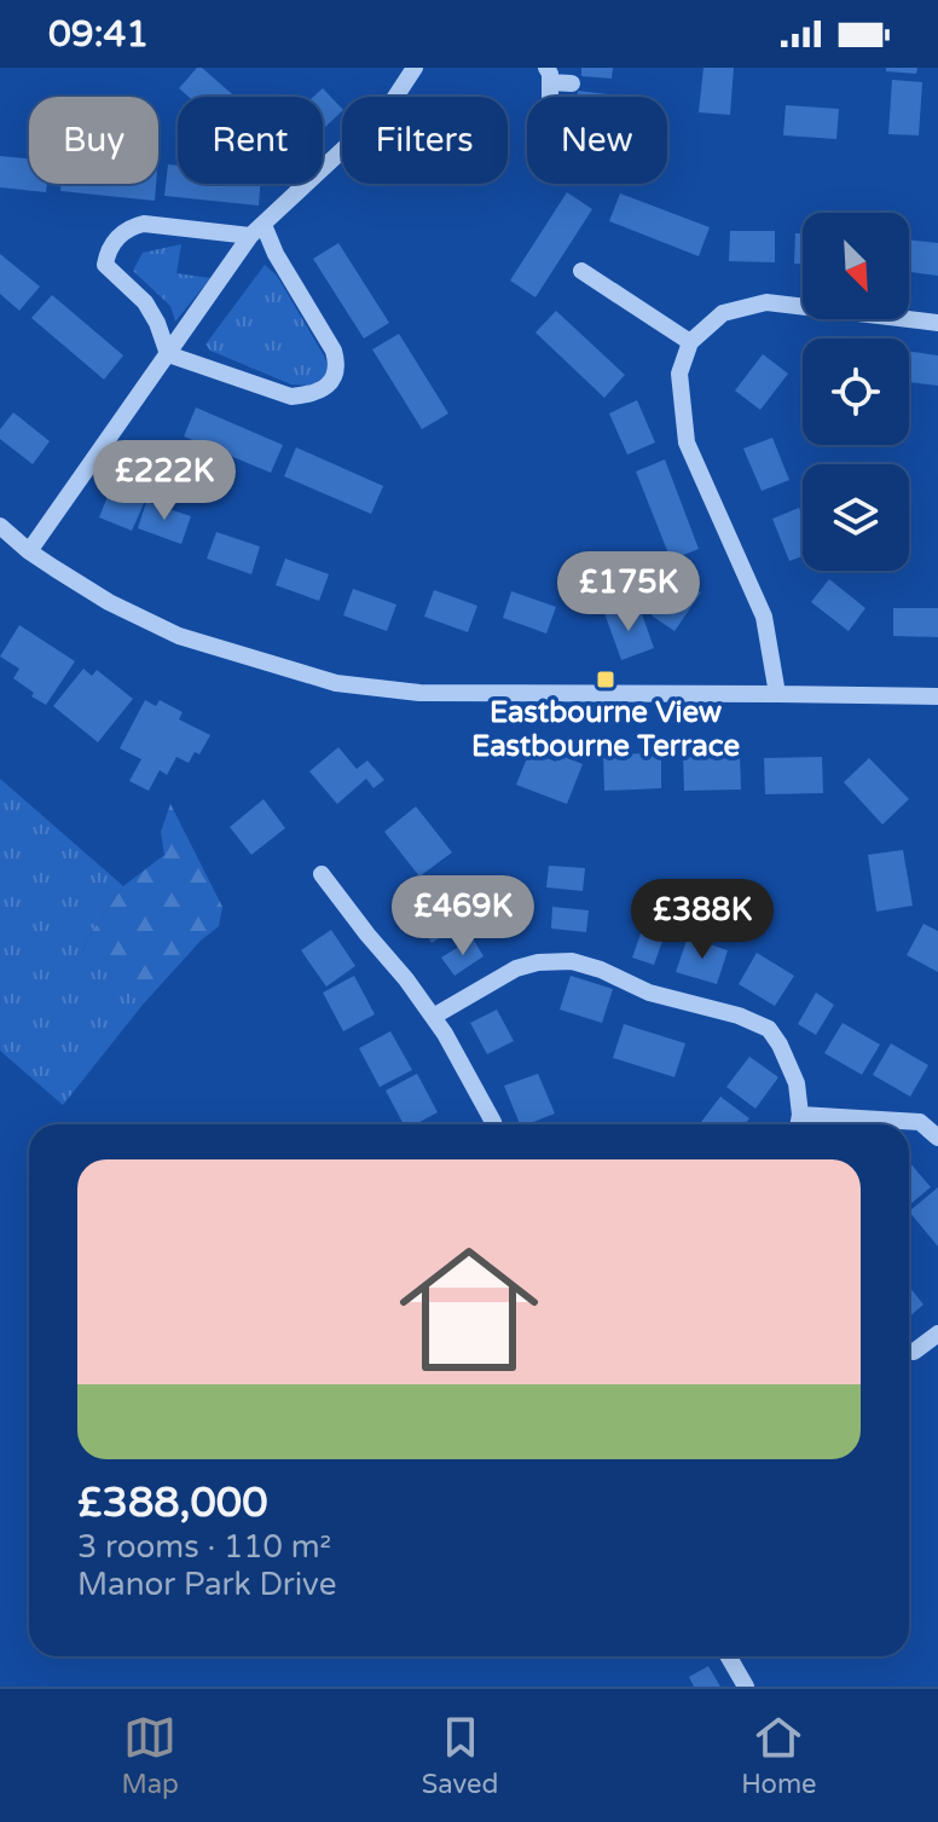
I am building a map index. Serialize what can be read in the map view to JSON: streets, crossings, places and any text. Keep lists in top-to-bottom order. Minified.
{"places":{"transit":["Eastbourne View Eastbourne Terrace"]},"north":"bottom right","page":{"status":"09:41","chip":["Buy","Rent","Filters","New"],"price":["£222K","£175K","£469K","£388K"],"list":[{"name":"£388,000","note":"3 rooms · 110 m² · Manor Park Drive"}],"tabs":["Map","Saved","Home"]}}
